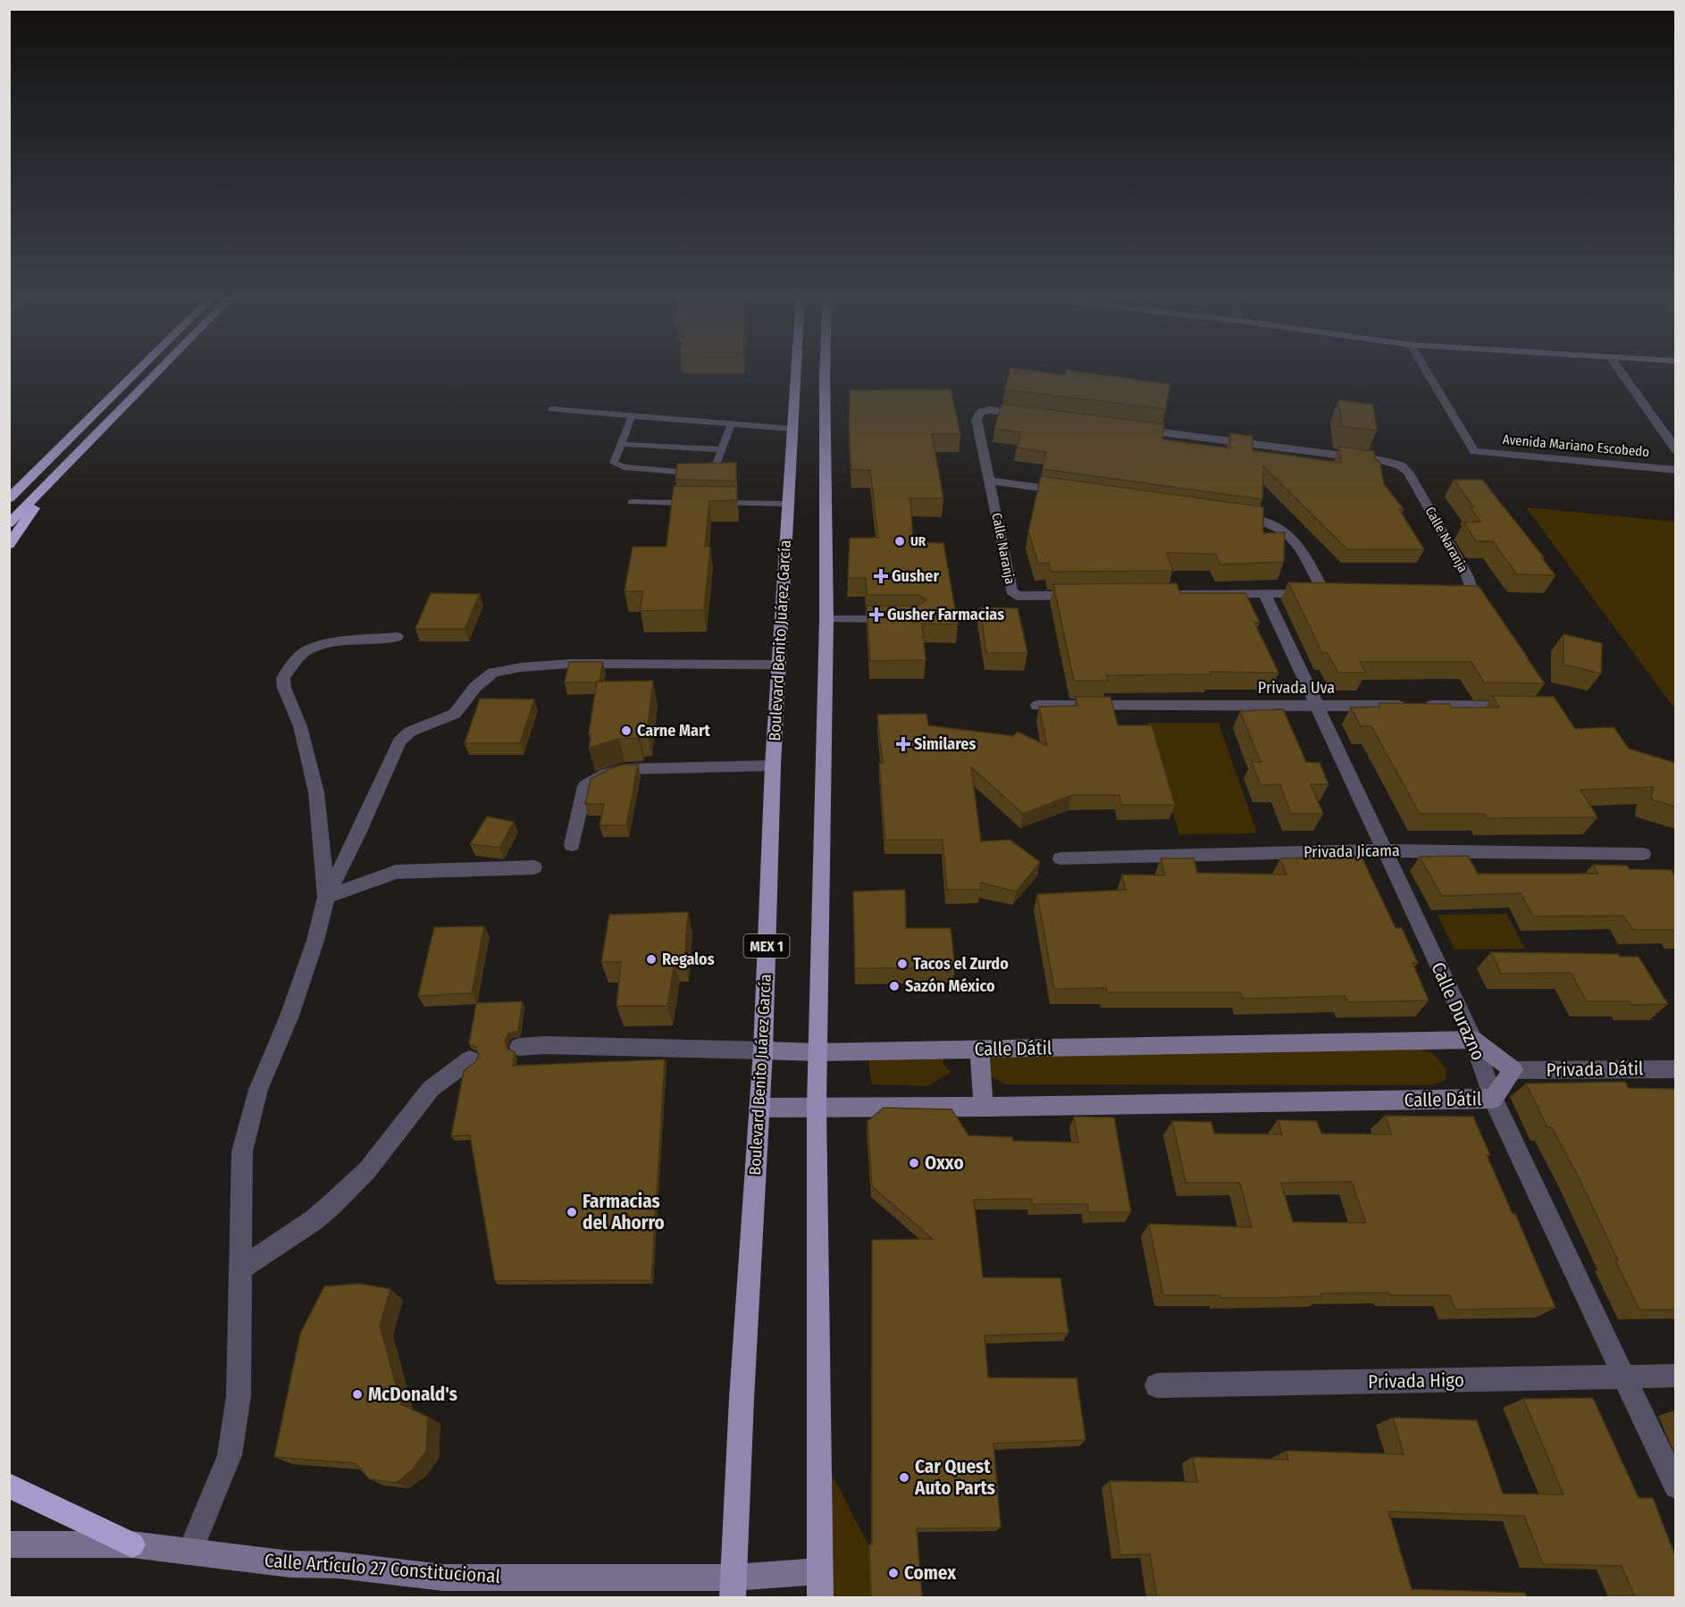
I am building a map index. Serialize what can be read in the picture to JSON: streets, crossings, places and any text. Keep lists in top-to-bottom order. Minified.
{"streets":{"main road":["Boulevard Benito Juárez García","MEX 1"],"street":["Avenida Mariano Escobedo","Calle Naranja","Privada Uva","Privada Jicama","Calle Durazno","Calle Dátil","Privada Dátil","Privada Higo","Calle Artículo 27 Constitucional"]},"crossings":[["Calle Naranja","Calle Durazno"],["Boulevard Benito Juárez García","Calle Dátil"],["Boulevard Benito Juárez García","Calle Artículo 27 Constitucional"],["Privada Uva","Calle Durazno"],["Privada Jicama","Calle Durazno"],["Calle Durazno","Calle Dátil"],["Calle Durazno","Privada Higo"],["Calle Dátil","Privada Dátil"]],"places":{"other":["UR","Carne Mart","Regalos","Tacos el Zurdo","Sazón México","Oxxo","Farmacias del Ahorro","McDonald's","Car Quest Auto Parts","Comex"],"health":["Gusher","Gusher Farmacias","Similares"]}}
